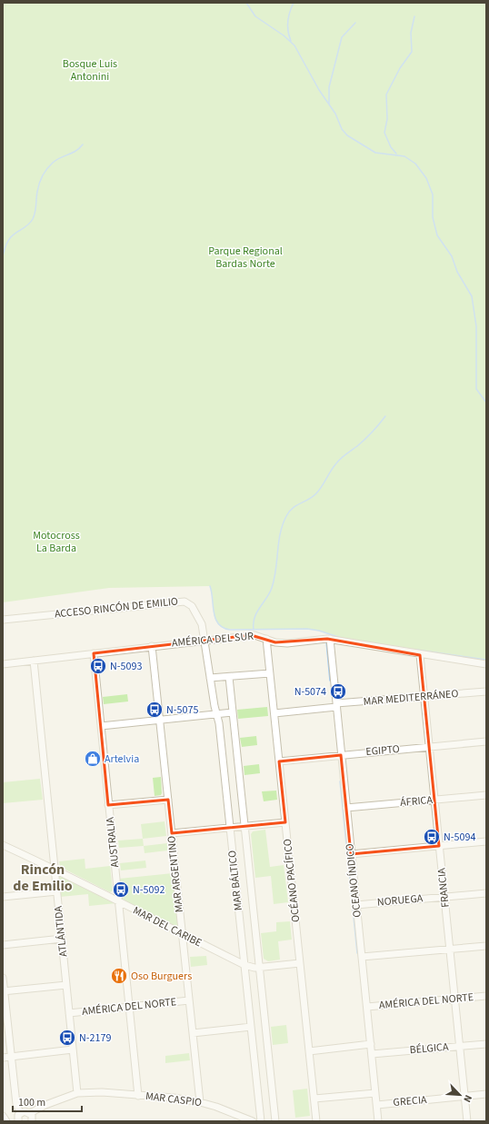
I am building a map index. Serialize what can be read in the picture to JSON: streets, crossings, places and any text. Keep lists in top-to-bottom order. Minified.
{"streets":{"street":["ACCESO RINCÓN DE EMILIO","AMÉRICA DEL SUR","MAR MEDITERRÁNEO","EGIPTO","ÁFRICA","AUSTRALIA","MAR ARGENTINO","MAR BÁLTICO","OCÉANO PACÍFICO","OCEANO ÍNDICO","FRANCIA","NORUEGA","MAR DEL CARIBE","ATLÁNTIDA","AMÉRICA DEL NORTE","BÉLGICA","MAR CASPIO","GRECIA"]},"crossings":[["ACCESO RINCÓN DE EMILIO","AMÉRICA DEL SUR"],["ACCESO RINCÓN DE EMILIO","MAR BÁLTICO"],["AMÉRICA DEL SUR","AUSTRALIA"],["AMÉRICA DEL SUR","MAR ARGENTINO"],["AMÉRICA DEL SUR","MAR BÁLTICO"],["AMÉRICA DEL SUR","OCÉANO PACÍFICO"],["AMÉRICA DEL SUR","OCEANO ÍNDICO"],["AMÉRICA DEL SUR","FRANCIA"],["AMÉRICA DEL SUR","ATLÁNTIDA"],["MAR MEDITERRÁNEO","OCÉANO PACÍFICO"],["MAR MEDITERRÁNEO","OCEANO ÍNDICO"],["MAR MEDITERRÁNEO","FRANCIA"],["EGIPTO","OCÉANO PACÍFICO"],["EGIPTO","OCEANO ÍNDICO"],["EGIPTO","FRANCIA"],["ÁFRICA","OCEANO ÍNDICO"],["ÁFRICA","FRANCIA"],["AUSTRALIA","MAR DEL CARIBE"],["AUSTRALIA","AMÉRICA DEL NORTE"],["AUSTRALIA","MAR CASPIO"],["MAR ARGENTINO","MAR DEL CARIBE"],["MAR ARGENTINO","AMÉRICA DEL NORTE"],["MAR ARGENTINO","MAR CASPIO"],["MAR BÁLTICO","MAR DEL CARIBE"],["OCÉANO PACÍFICO","MAR DEL CARIBE"],["OCEANO ÍNDICO","NORUEGA"],["OCEANO ÍNDICO","AMÉRICA DEL NORTE"],["OCEANO ÍNDICO","BÉLGICA"],["OCEANO ÍNDICO","GRECIA"],["FRANCIA","NORUEGA"],["FRANCIA","AMÉRICA DEL NORTE"],["FRANCIA","BÉLGICA"],["FRANCIA","GRECIA"],["MAR DEL CARIBE","ATLÁNTIDA"],["ATLÁNTIDA","AMÉRICA DEL NORTE"],["ATLÁNTIDA","MAR CASPIO"]],"districts":["Rincón de Emilio"],"parks":["Bosque Luis Antonini","Parque Regional Bardas Norte","Motocross La Barda"],"places":{"bus stop":["N-5093","N-5074","N-5075","N-5094","N-5092","N-2179"],"shop":["Artelvia"],"restaurant":["Oso Burguers"]},"scale_bar":"100 m","north":"bottom right"}
